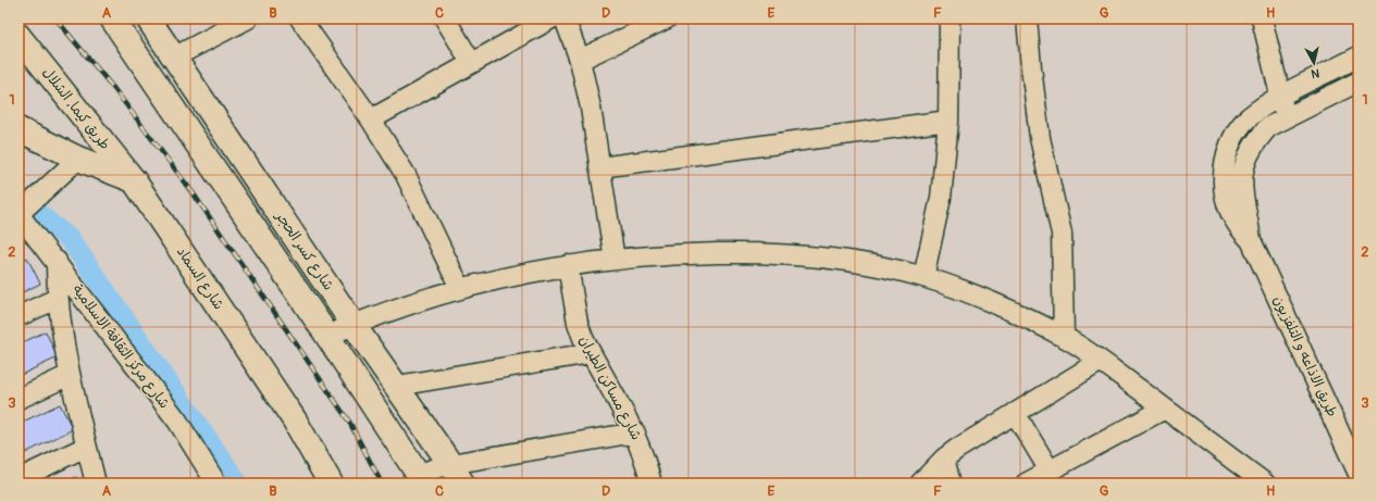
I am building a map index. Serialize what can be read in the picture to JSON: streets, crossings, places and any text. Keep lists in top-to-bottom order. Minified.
{"streets":{"main road":["طريق كيما, الشلال","شارع كسر الحجر","شارع السماد"],"street":["شارع مركز الثقافة الاسلامية","طريق الاذاعه و التلفزيون","شارع مساكن الطيران"]},"crossings":[["طريق كيما, الشلال","شارع السماد"]],"north":"bottom","grid":{"columns":["A","B","C","D","E","F","G","H"],"rows":["1","2","3"]}}
